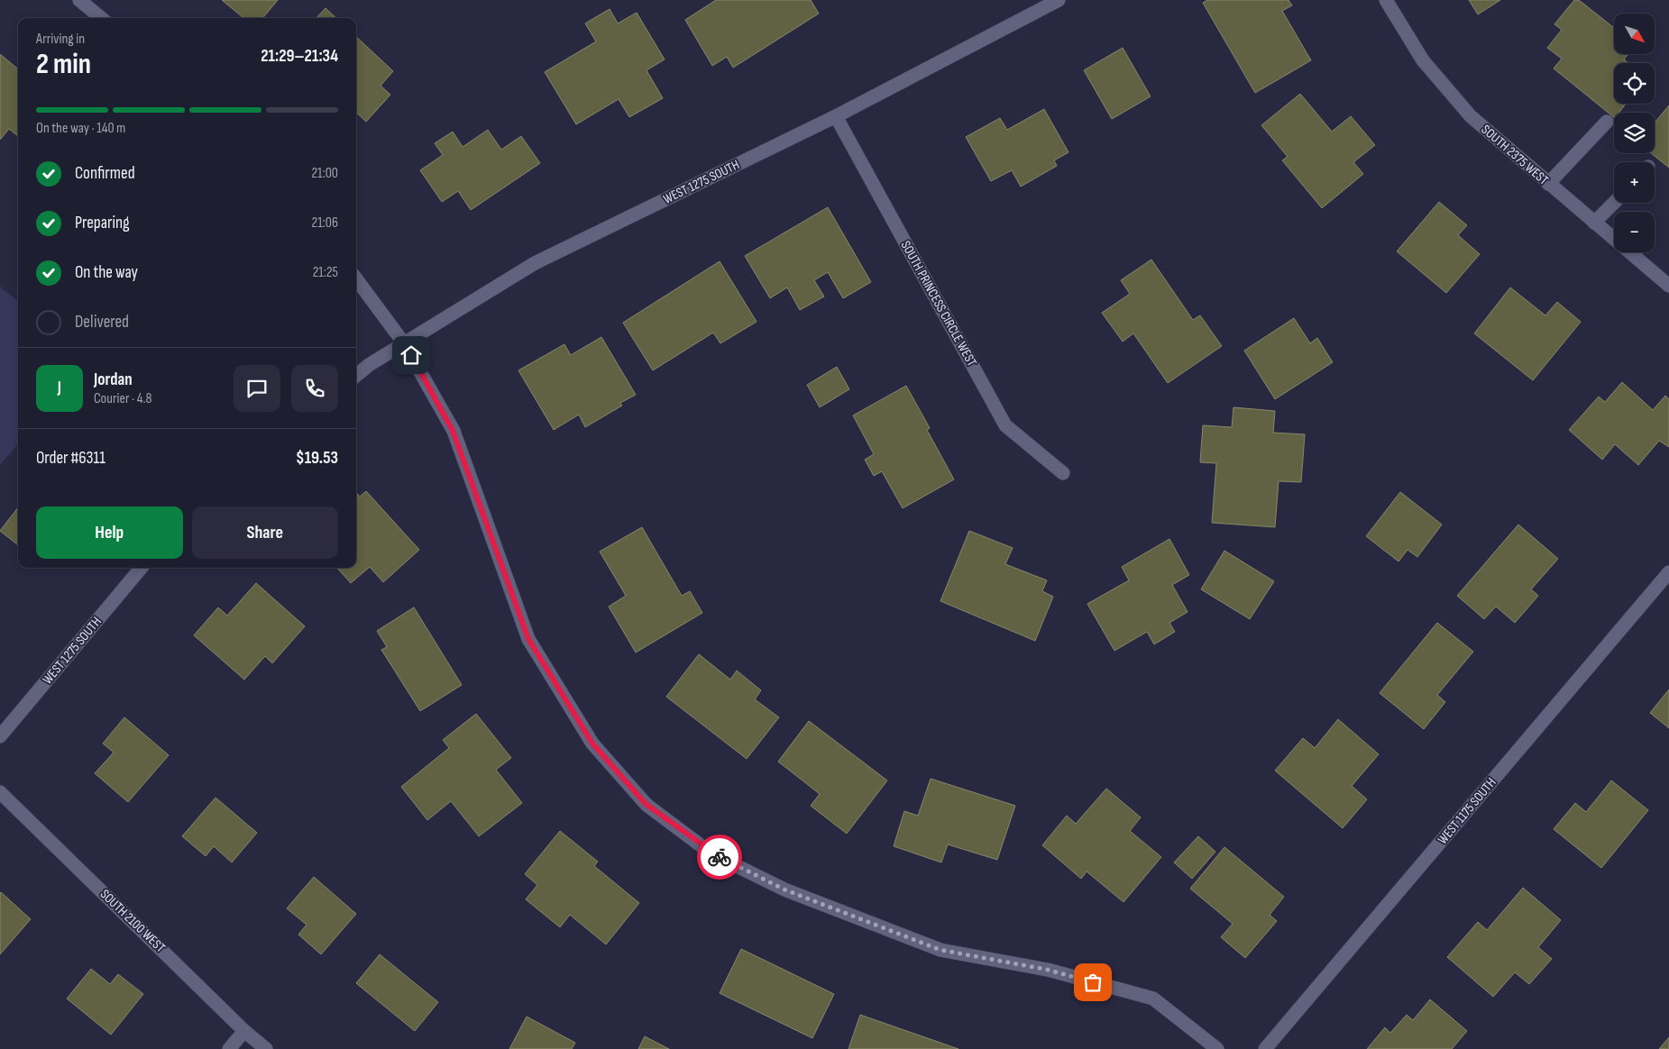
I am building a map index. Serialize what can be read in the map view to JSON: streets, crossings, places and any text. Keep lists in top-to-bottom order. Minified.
{"streets":{"street":["SOUTH 2375 WEST","WEST 1275 SOUTH","SOUTH PRINCESS CIRCLE WEST","WEST 1175 SOUTH","SOUTH 2100 WEST"]},"crossings":[["WEST 1275 SOUTH","SOUTH PRINCESS CIRCLE WEST"]],"north":"bottom right","page":{"map_buttons":["+","−"],"heading":["2 min","Arriving in","21:29–21:34"],"panel":["Jordan","Courier · 4.8","Order #6311","$19.53"],"bar":"On the way · 140 m","list":[["Confirmed","21:00"],["Preparing","21:06"],["On the way","21:25"],"Delivered"],"round":"J","buttons":["Help","Share"]}}
